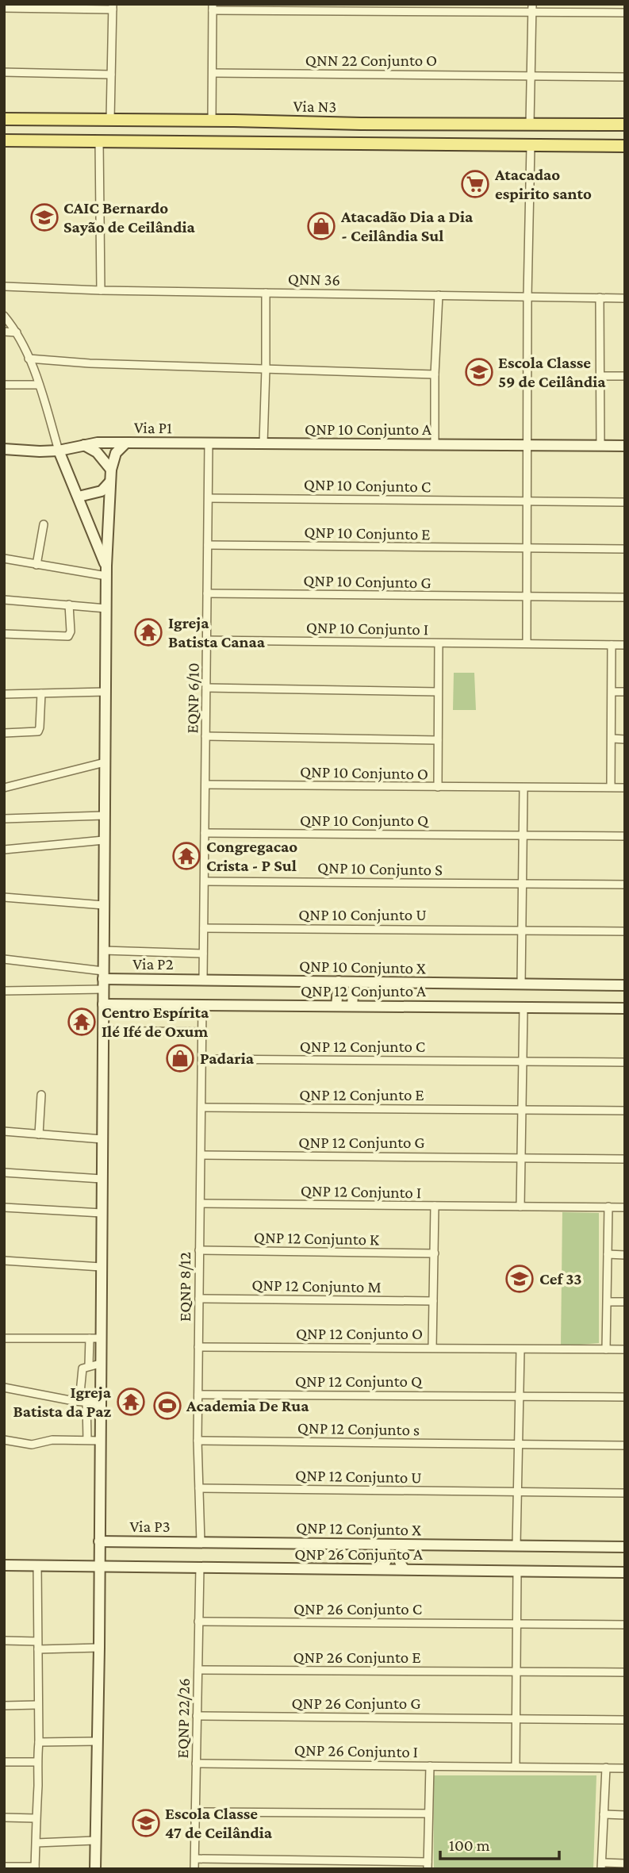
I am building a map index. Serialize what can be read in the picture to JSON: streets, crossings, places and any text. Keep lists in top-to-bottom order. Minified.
{"streets":{"main road":["Via N3"],"street":["QNN 22 Conjunto O","QNN 36","Via P1","QNP 10 Conjunto A","QNP 10 Conjunto C","QNP 10 Conjunto E","QNP 10 Conjunto G","QNP 10 Conjunto I","EQNP 6/10","QNP 10 Conjunto O","QNP 10 Conjunto Q","QNP 10 Conjunto S","QNP 10 Conjunto U","Via P2","QNP 10 Conjunto X","QNP 12 Conjunto A","QNP 12 Conjunto C","QNP 12 Conjunto E","QNP 12 Conjunto G","QNP 12 Conjunto I","QNP 12 Conjunto K","QNP 12 Conjunto M","EQNP 8/12","QNP 12 Conjunto O","QNP 12 Conjunto Q","QNP 12 Conjunto s","QNP 12 Conjunto U","Via P3","QNP 12 Conjunto X","QNP 26 Conjunto A","QNP 26 Conjunto C","QNP 26 Conjunto E","QNP 26 Conjunto G","EQNP 22/26","QNP 26 Conjunto I"]},"crossings":[["Via P1","QNP 10 Conjunto A"],["Via P1","EQNP 6/10"],["QNP 10 Conjunto A","EQNP 6/10"],["QNP 10 Conjunto C","EQNP 6/10"],["QNP 10 Conjunto E","EQNP 6/10"],["QNP 10 Conjunto G","EQNP 6/10"],["QNP 10 Conjunto I","EQNP 6/10"],["EQNP 6/10","QNP 10 Conjunto O"],["EQNP 6/10","QNP 10 Conjunto Q"],["EQNP 6/10","QNP 10 Conjunto S"],["EQNP 6/10","QNP 10 Conjunto U"],["EQNP 6/10","Via P2"],["EQNP 6/10","QNP 10 Conjunto X"],["Via P2","QNP 10 Conjunto X"],["QNP 12 Conjunto A","EQNP 8/12"],["QNP 12 Conjunto C","EQNP 8/12"],["QNP 12 Conjunto E","EQNP 8/12"],["QNP 12 Conjunto G","EQNP 8/12"],["QNP 12 Conjunto I","EQNP 8/12"],["QNP 12 Conjunto K","EQNP 8/12"],["QNP 12 Conjunto M","EQNP 8/12"],["EQNP 8/12","QNP 12 Conjunto O"],["EQNP 8/12","QNP 12 Conjunto Q"],["EQNP 8/12","QNP 12 Conjunto s"],["EQNP 8/12","QNP 12 Conjunto U"],["EQNP 8/12","Via P3"],["EQNP 8/12","QNP 12 Conjunto X"],["Via P3","QNP 12 Conjunto X"],["QNP 26 Conjunto A","EQNP 22/26"],["QNP 26 Conjunto C","EQNP 22/26"],["QNP 26 Conjunto E","EQNP 22/26"],["QNP 26 Conjunto G","EQNP 22/26"],["EQNP 22/26","QNP 26 Conjunto I"]],"places":{"supermarket":["Atacadao espirito santo"],"school or university":["CAIC Bernardo Sayão de Ceilândia","Escola Classe 59 de Ceilândia","Cef 33","Escola Classe 47 de Ceilândia"],"shop":["Atacadão Dia a Dia - Ceilândia Sul","Padaria"],"temple":["Igreja Batista Canaa","Congregacao Crista - P Sul","Centro Espírita Ilé Ifé de Oxum","Igreja Batista da Paz"],"sports":["Academia De Rua"]},"scale_bar":"100 m"}
